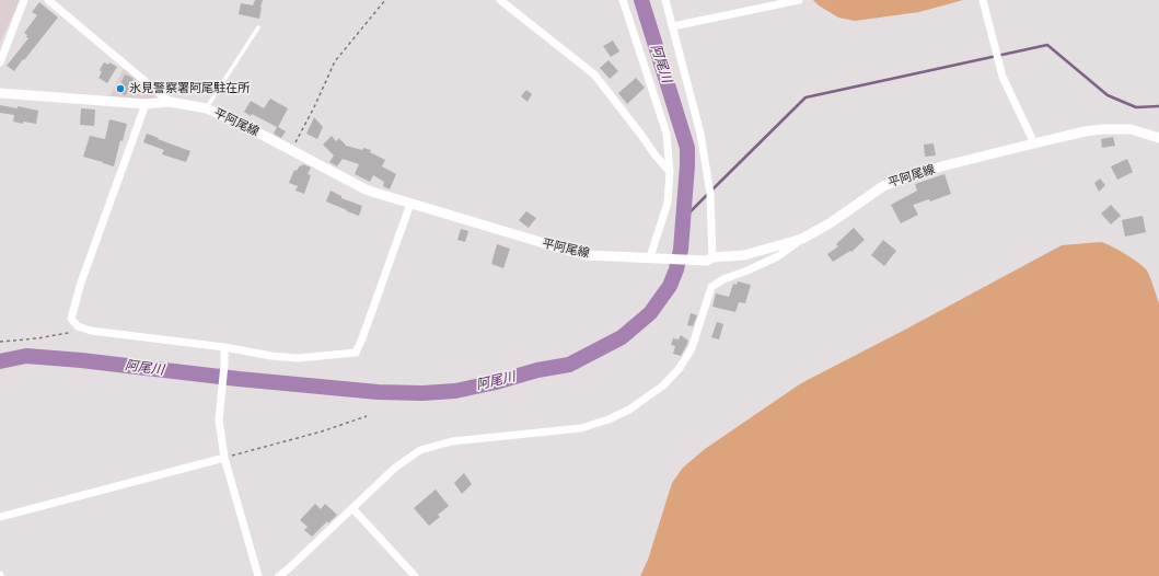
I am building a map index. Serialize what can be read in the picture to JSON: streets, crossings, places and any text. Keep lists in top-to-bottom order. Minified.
{"streets":{"main road":["平阿尾線"]},"water":["阿尾川"],"places":["氷見警察署阿尾駐在所"]}
